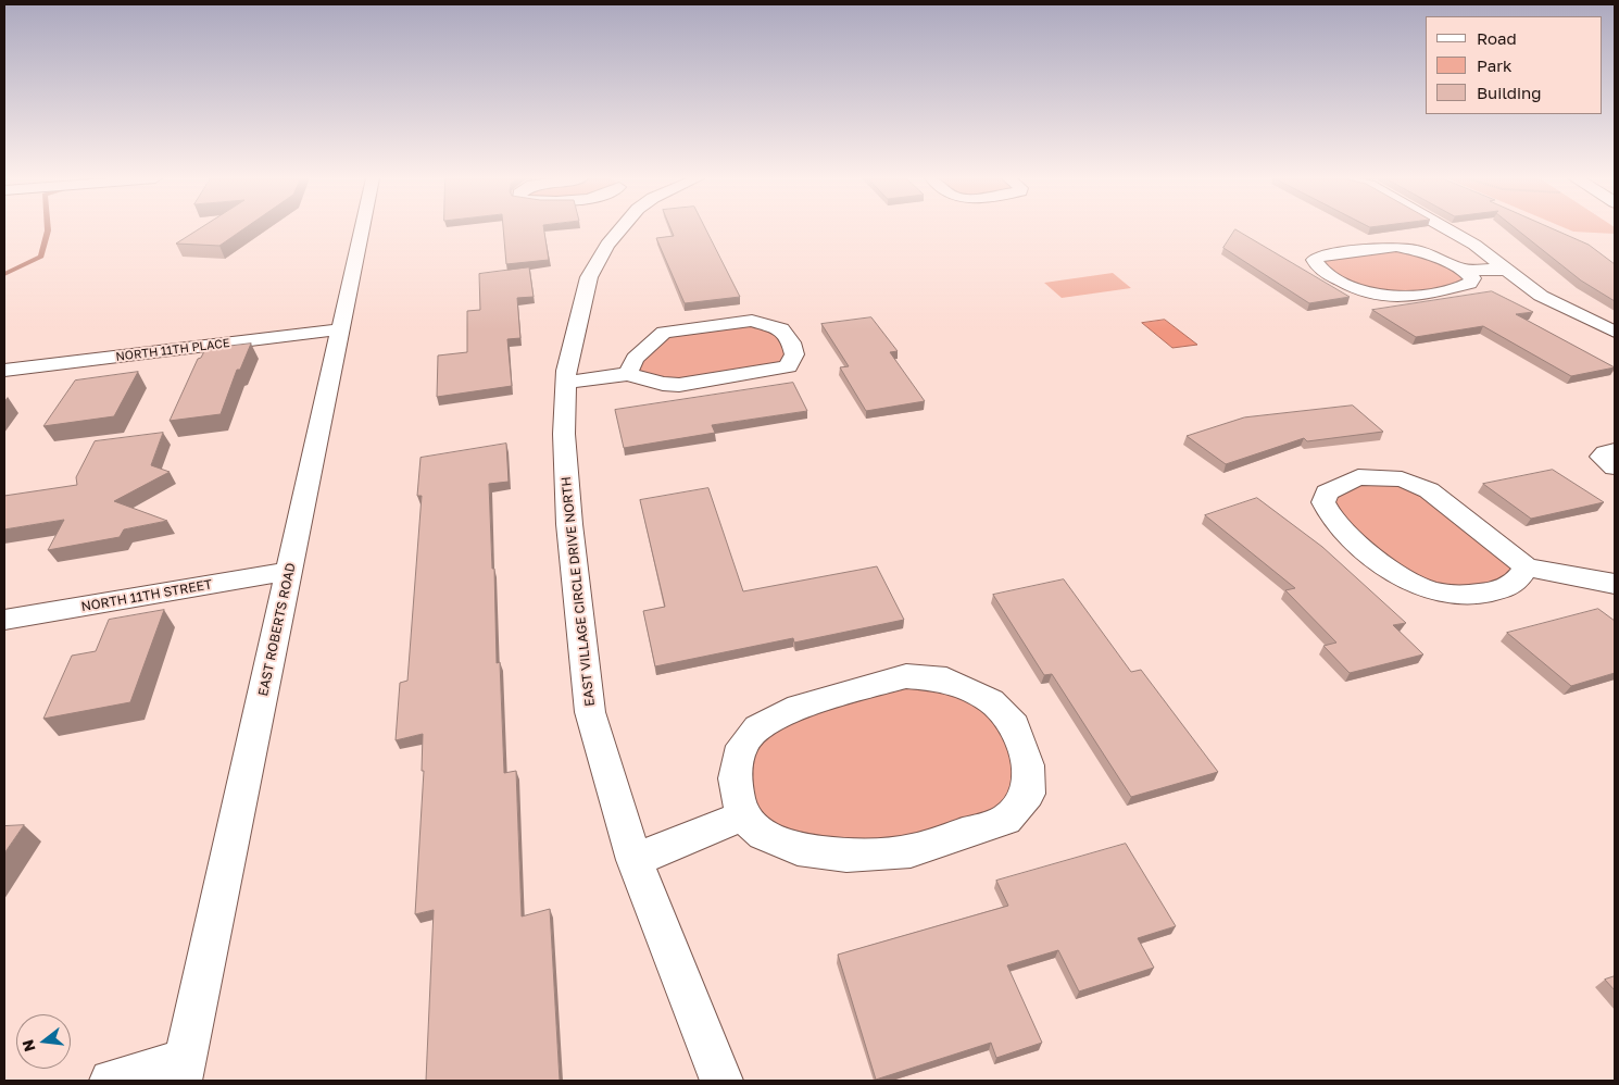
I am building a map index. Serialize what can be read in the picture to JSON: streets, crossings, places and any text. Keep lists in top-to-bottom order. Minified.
{"streets":{"street":["NORTH 11TH PLACE","EAST VILLAGE CIRCLE DRIVE NORTH","NORTH 11TH STREET","EAST ROBERTS ROAD"]},"crossings":[["NORTH 11TH PLACE","EAST ROBERTS ROAD"],["NORTH 11TH STREET","EAST ROBERTS ROAD"]],"legend":["Road","Park","Building"],"north":"left"}
